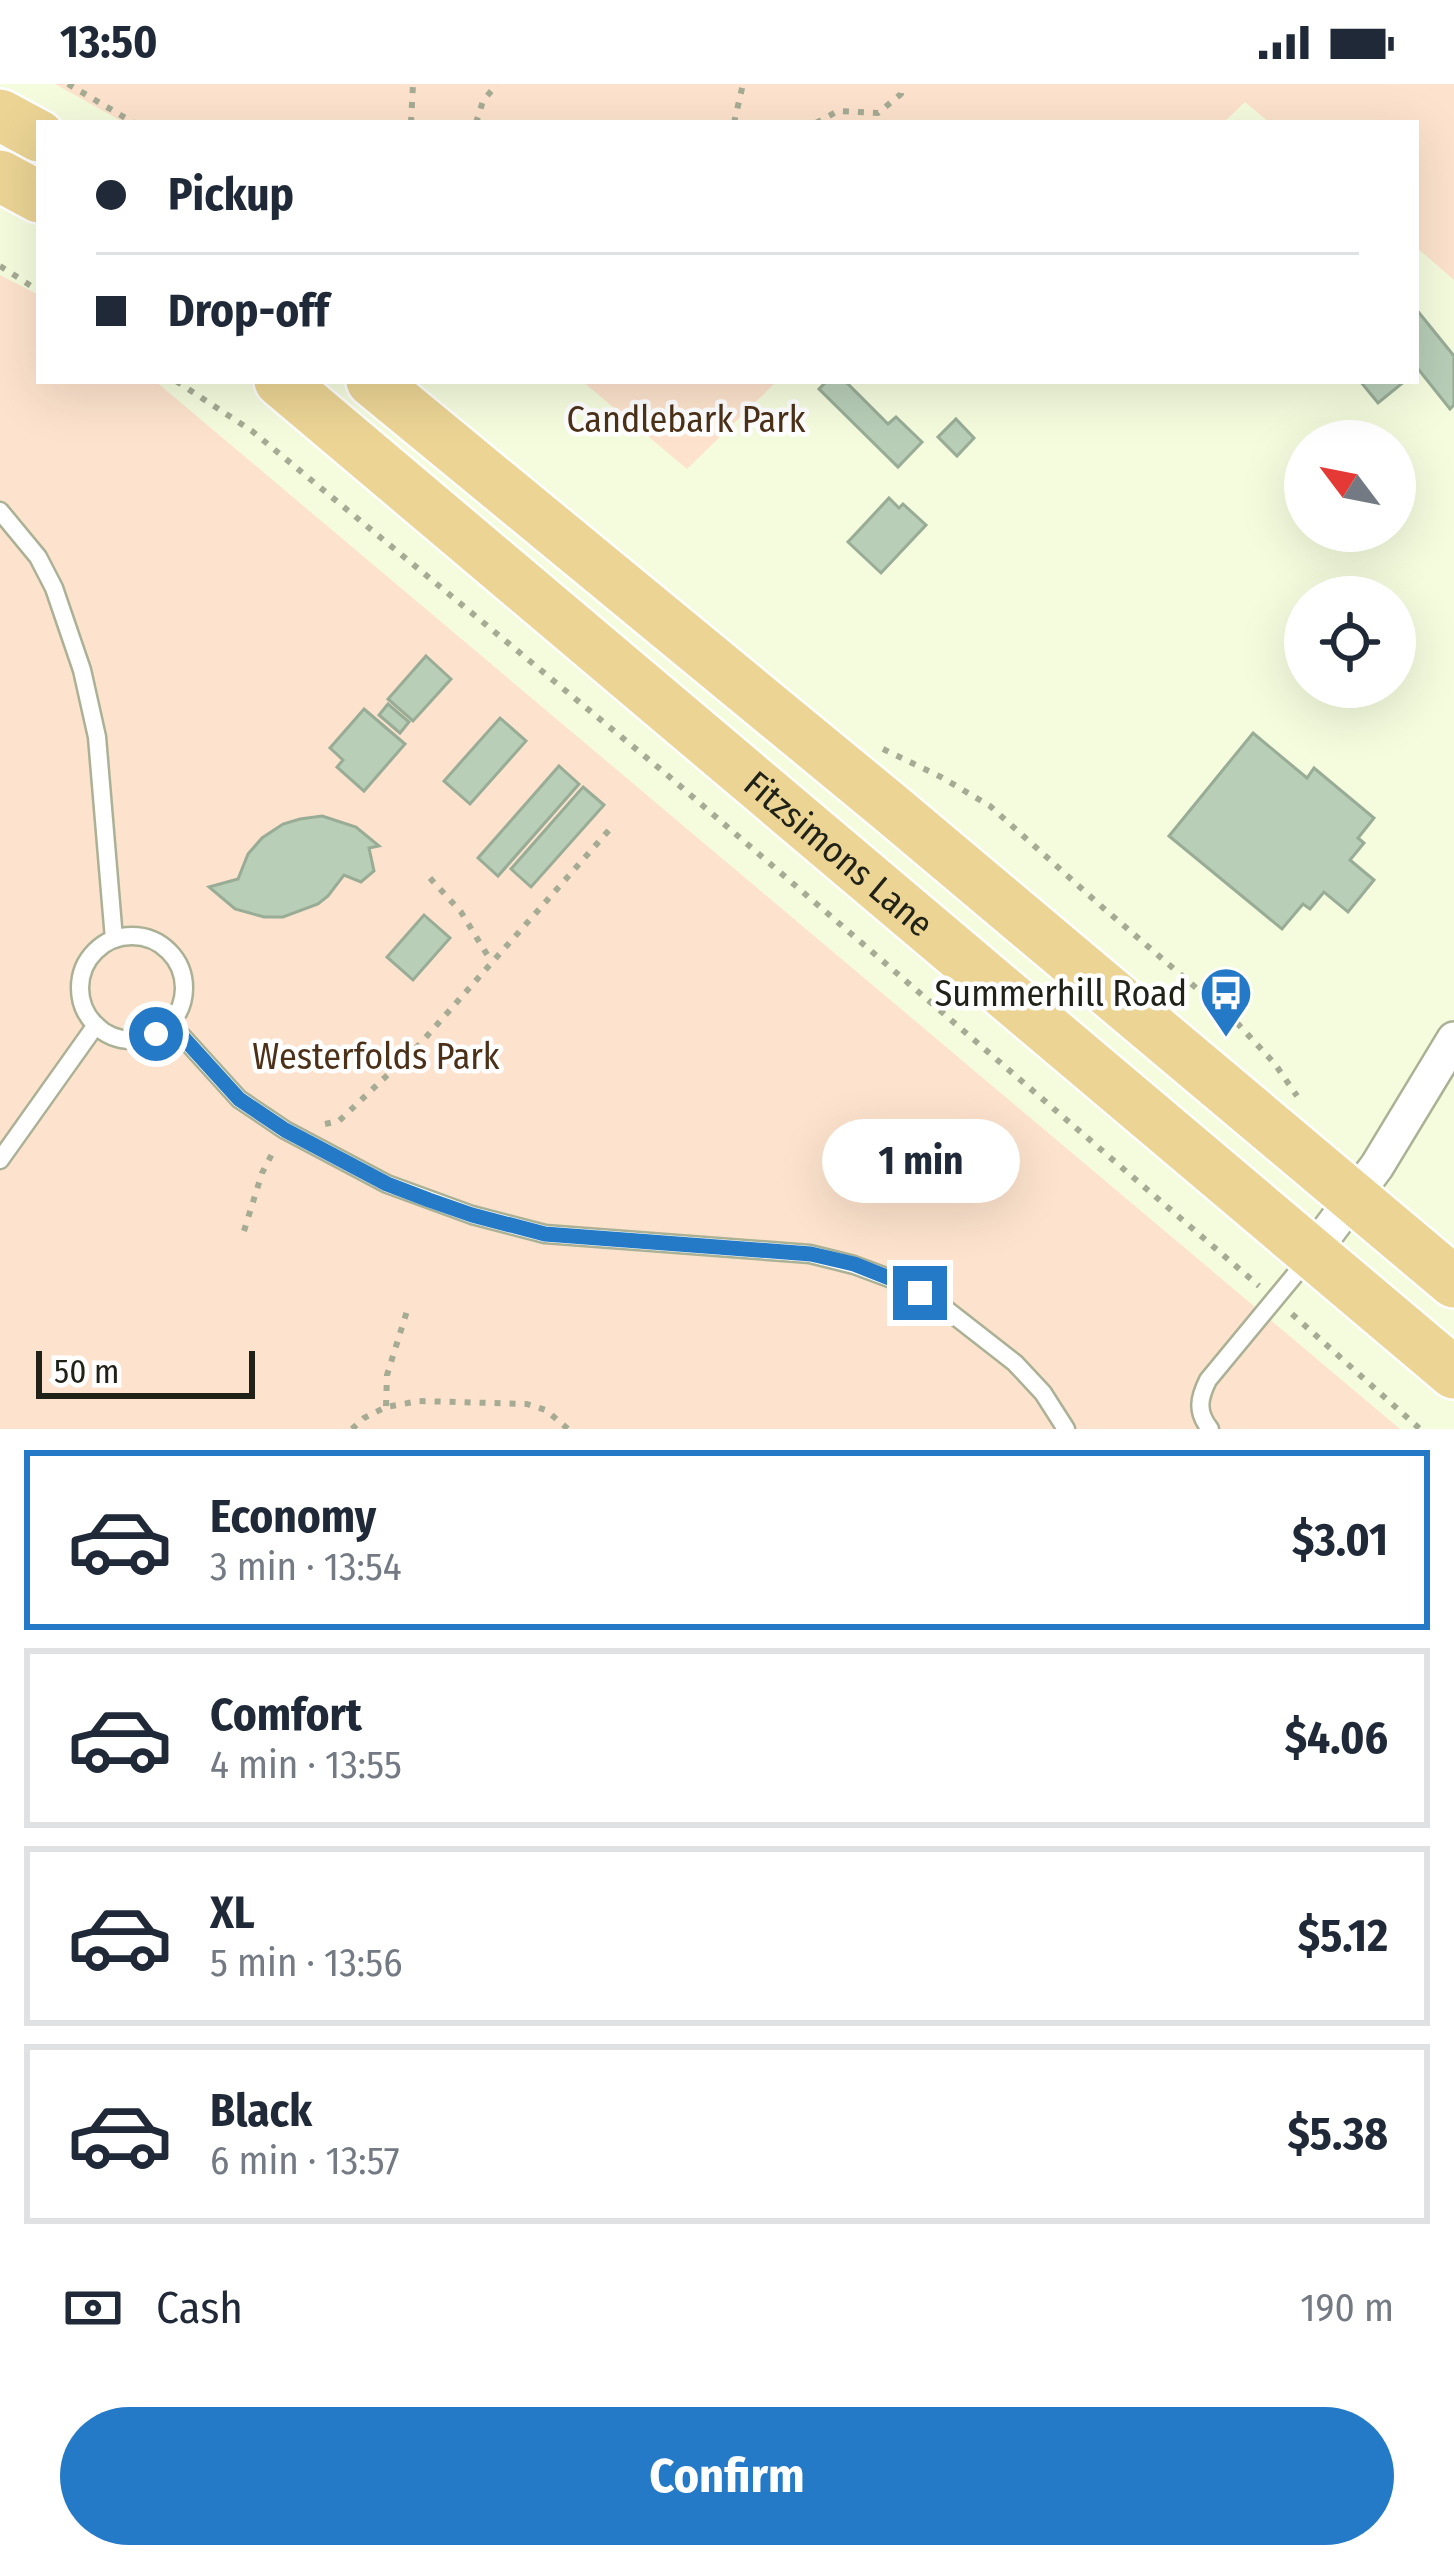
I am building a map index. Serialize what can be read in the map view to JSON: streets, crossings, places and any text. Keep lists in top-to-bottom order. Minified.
{"streets":{"main road":["Fitzsimons Lane"]},"parks":["Candlebark Park","Westerfolds Park"],"places":{"bus stop":["Summerhill Road"]},"scale_bar":"50 m","north":"top left","page":{"status":"13:50","banner":["Pickup","Drop-off"],"bubble":"1 min","scale":"50 m","list":[{"name":"Economy","note":"3 min · 13:54","value":"$3.01"},{"name":"Comfort","note":"4 min · 13:55","value":"$4.06"},{"name":"XL","note":"5 min · 13:56","value":"$5.12"},{"name":"Black","note":"6 min · 13:57","value":"$5.38"}],"pay":["Cash","190 m"],"buttons":"Confirm"}}
